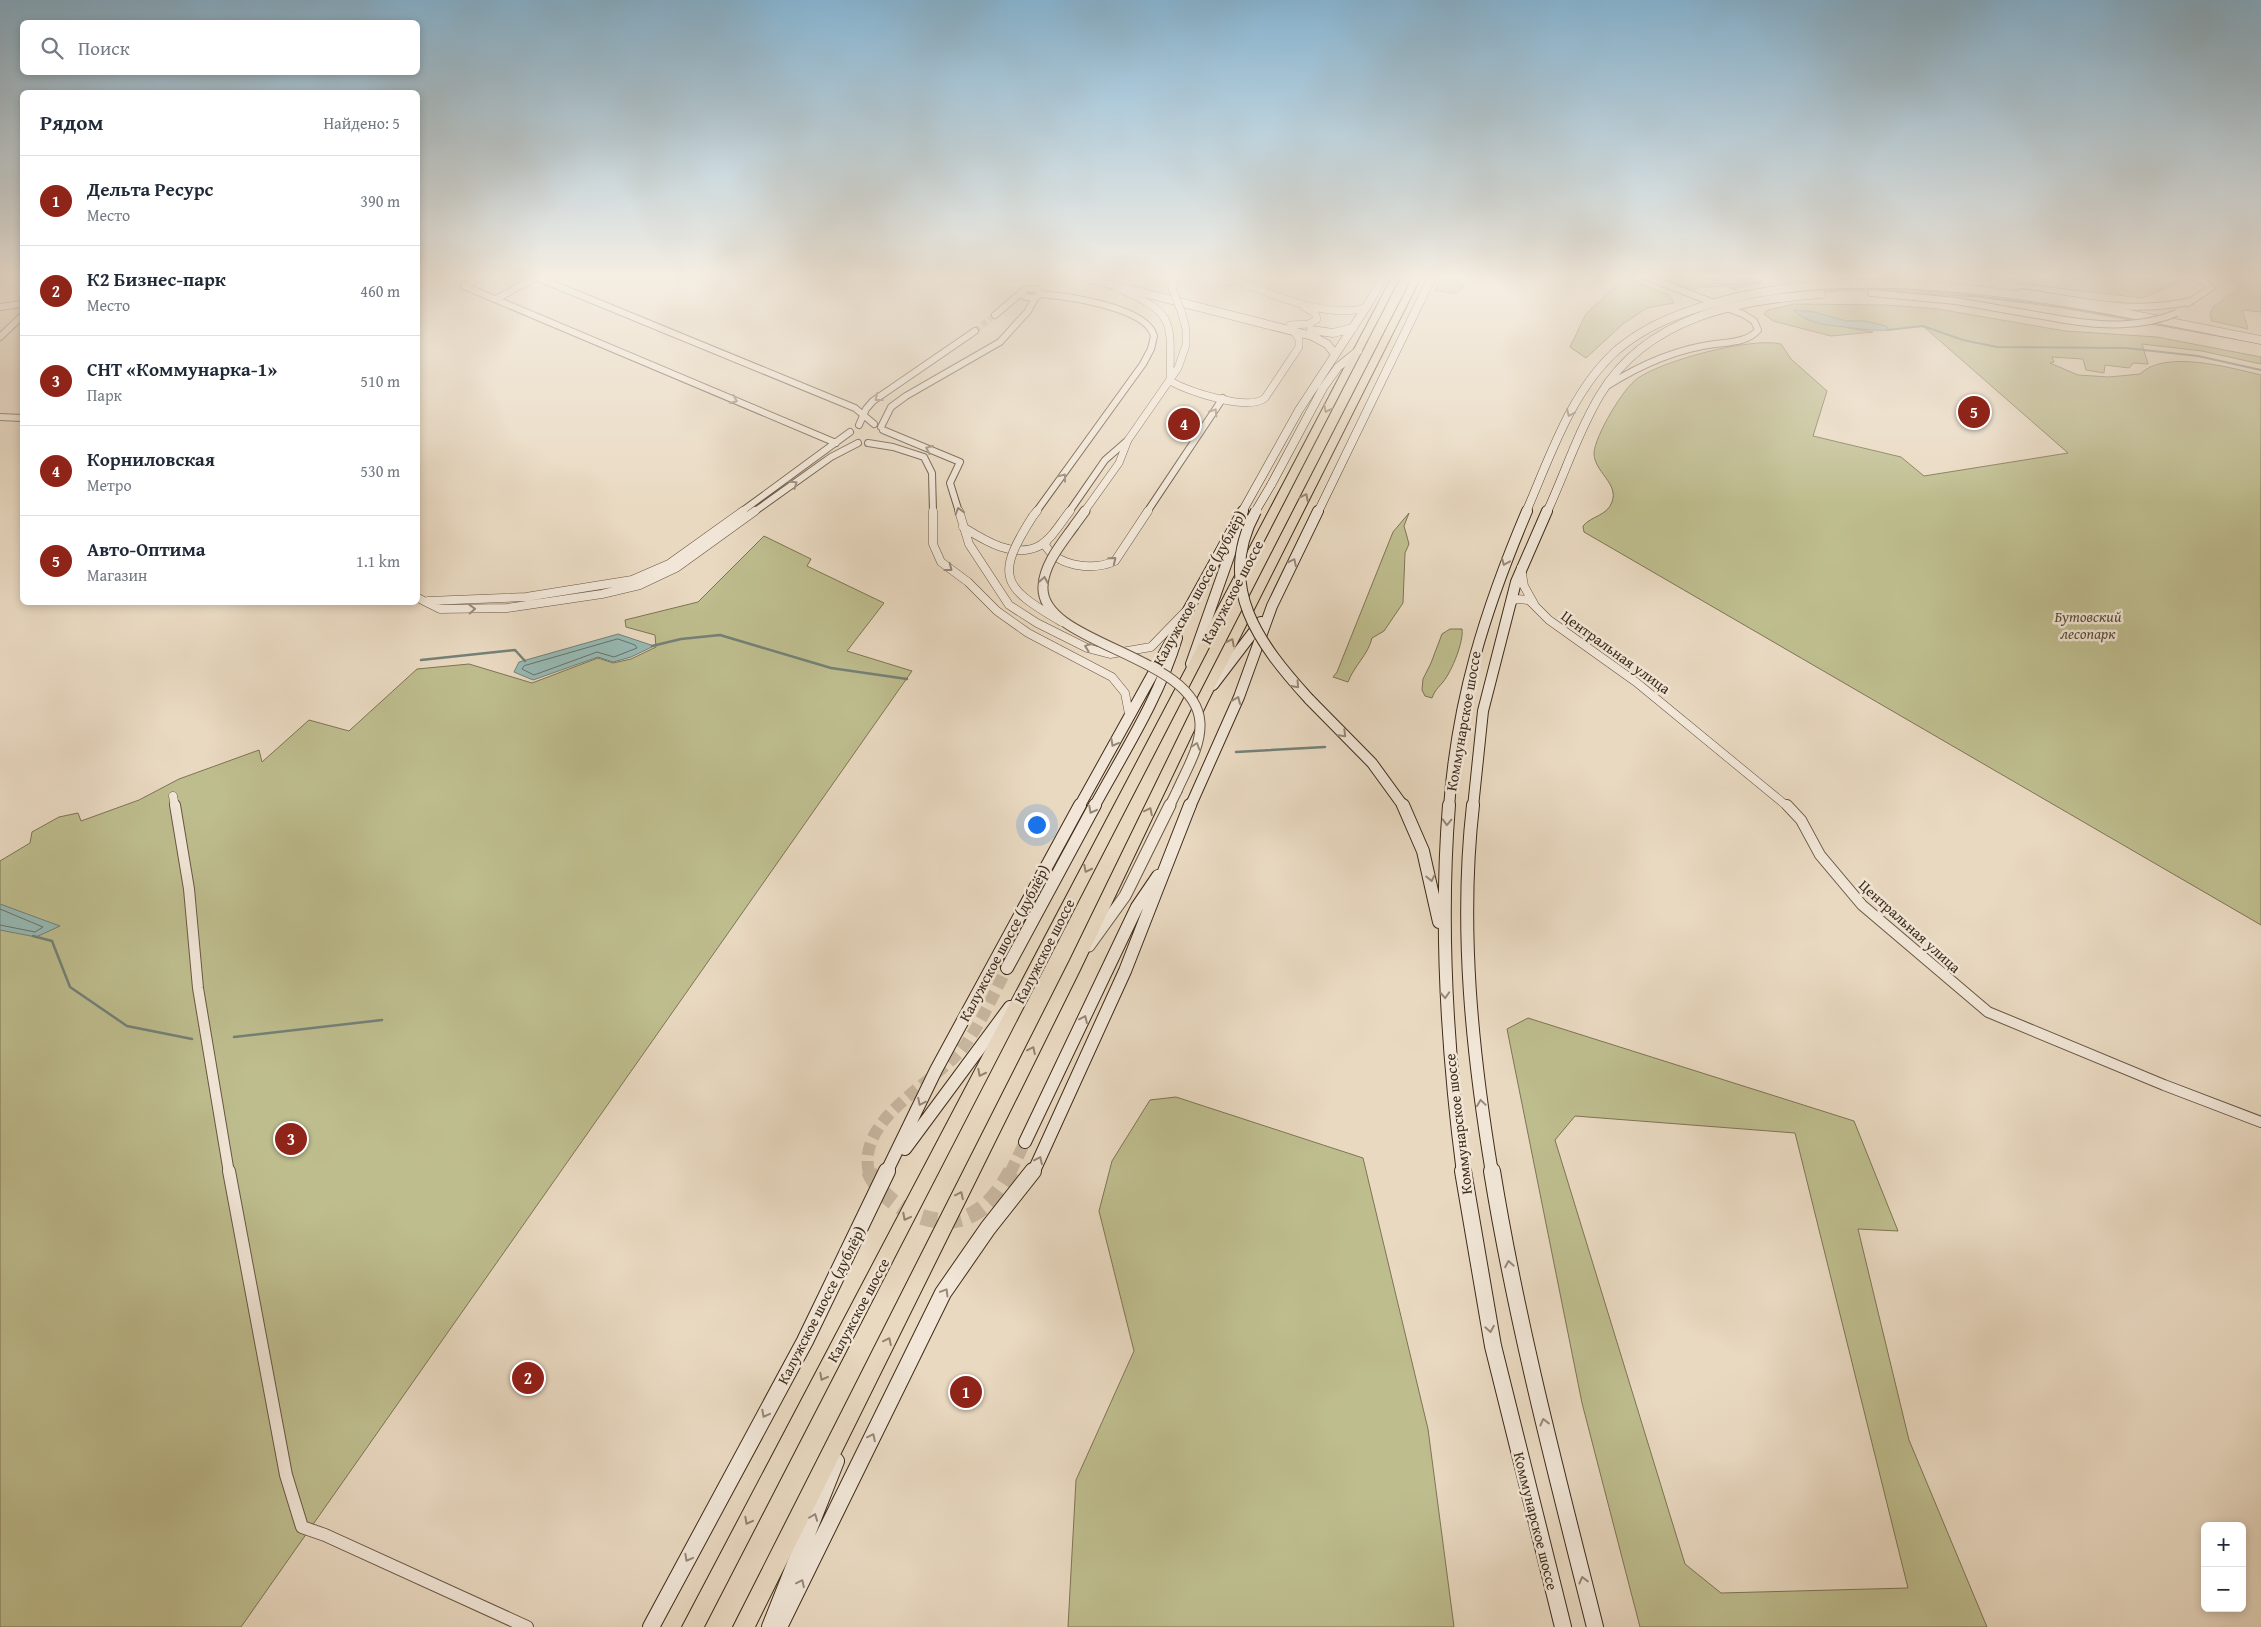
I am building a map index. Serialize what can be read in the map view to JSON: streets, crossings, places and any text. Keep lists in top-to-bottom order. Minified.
{"streets":{"highway":["Калужское шоссе"],"main road":["Калужское шоссе (дублёр)","Коммунарское шоссе"],"street":["Центральная улица"]},"crossings":[["Центральная улица","Коммунарское шоссе"]],"parks":["Бутовский лесопарк"],"page":{"search":"Поиск","heading":["Рядом","Найдено: 5"],"list":[{"mark":"1","name":"Дельта Ресурс","note":"Место","value":"390 m"},{"mark":"2","name":"К2 Бизнес-парк","note":"Место","value":"460 m"},{"mark":"3","name":"СНТ «Коммунарка-1»","note":"Парк","value":"510 m"},{"mark":"4","name":"Корниловская","note":"Метро","value":"530 m"},{"mark":"5","name":"Авто-Оптима","note":"Магазин","value":"1.1 km"}],"pins":["5","4","3","2","1"],"map_buttons":["+","−"]}}
